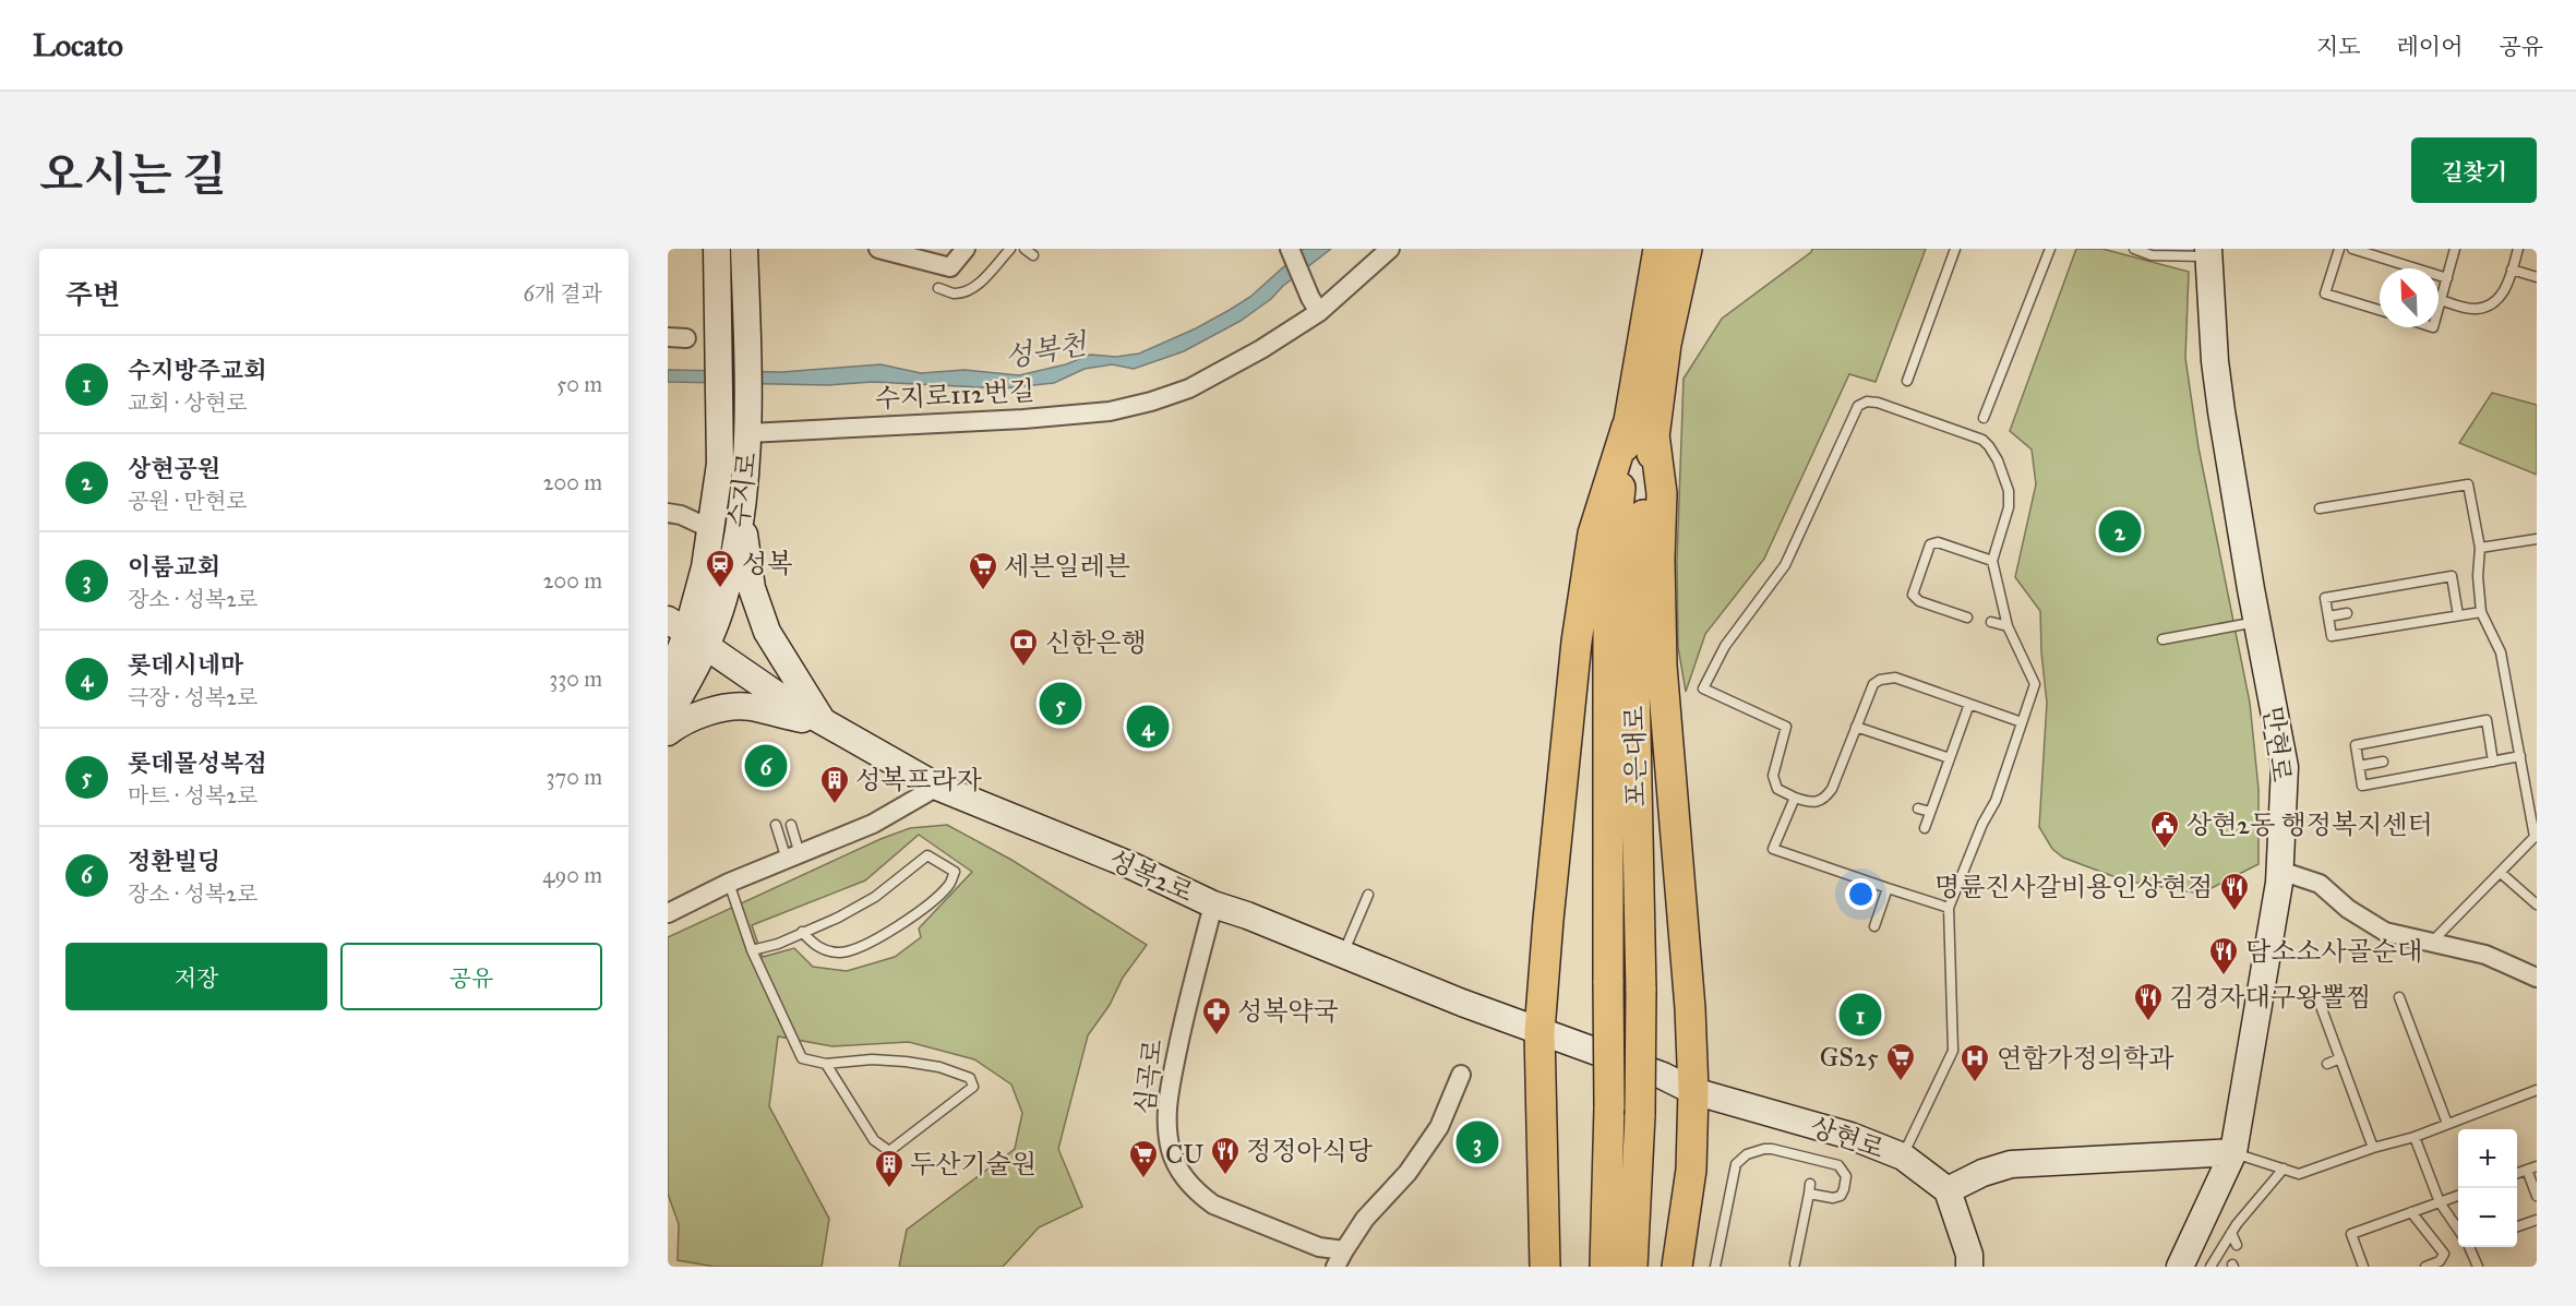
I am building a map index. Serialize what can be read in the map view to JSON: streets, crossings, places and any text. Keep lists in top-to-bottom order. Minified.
{"streets":{"main road":["포은대로"],"street":["수지로112번길","수지로","만현로","성복2로","심곡로","상현로"]},"crossings":[["수지로112번길","수지로"],["수지로","성복2로"],["성복2로","심곡로"],["성복2로","상현로"]],"water":["성복천"],"places":{"station":["성복"],"supermarket":["세븐일레븐","GS25","CU"],"bank":["신한은행"],"building":["성복프라자","두산기술원"],"public building":["상현2동 행정복지센터"],"restaurant":["명륜진사갈비용인상현점","담소소사골순대","김경자대구왕뽈찜","정정아식당"],"pharmacy":["성복약국"],"hospital":["연합가정의학과"]},"north":"top left","page":{"header":"Locato","nav":["지도","레이어","공유"],"title":"오시는 길","buttons":["길찾기",["저장","공유"]],"heading":["주변","6개 결과"],"list":[{"mark":"1","name":"수지방주교회","note":"교회 · 상현로","value":"50 m"},{"mark":"2","name":"상현공원","note":"공원 · 만현로","value":"200 m"},{"mark":"3","name":"이룸교회","note":"장소 · 성복2로","value":"200 m"},{"mark":"4","name":"롯데시네마","note":"극장 · 성복2로","value":"330 m"},{"mark":"5","name":"롯데몰성복점","note":"마트 · 성복2로","value":"370 m"},{"mark":"6","name":"정환빌딩","note":"장소 · 성복2로","value":"490 m"}],"pins":["2","5","4","6","1","3"],"map_buttons":["+","−"]}}
